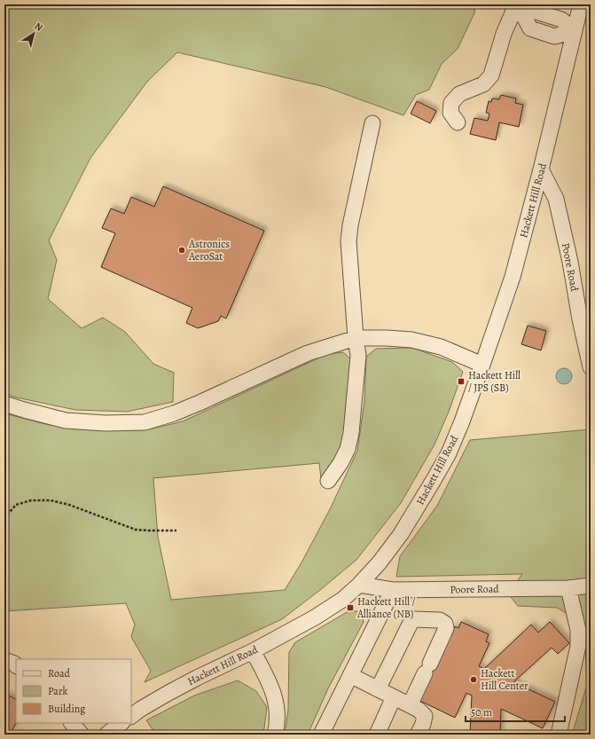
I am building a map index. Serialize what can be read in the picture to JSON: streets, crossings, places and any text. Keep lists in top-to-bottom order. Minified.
{"streets":{"street":["Hackett Hill Road","Poore Road"]},"crossings":[["Hackett Hill Road","Poore Road"]],"places":{"other":["Astronics AeroSat","Hackett Hill Center"],"transit":["Hackett Hill / JPS (SB)","Hackett Hill / Alliance (NB)"]},"legend":["Road","Park","Building"],"scale_bar":"50 m","north":"top right"}
